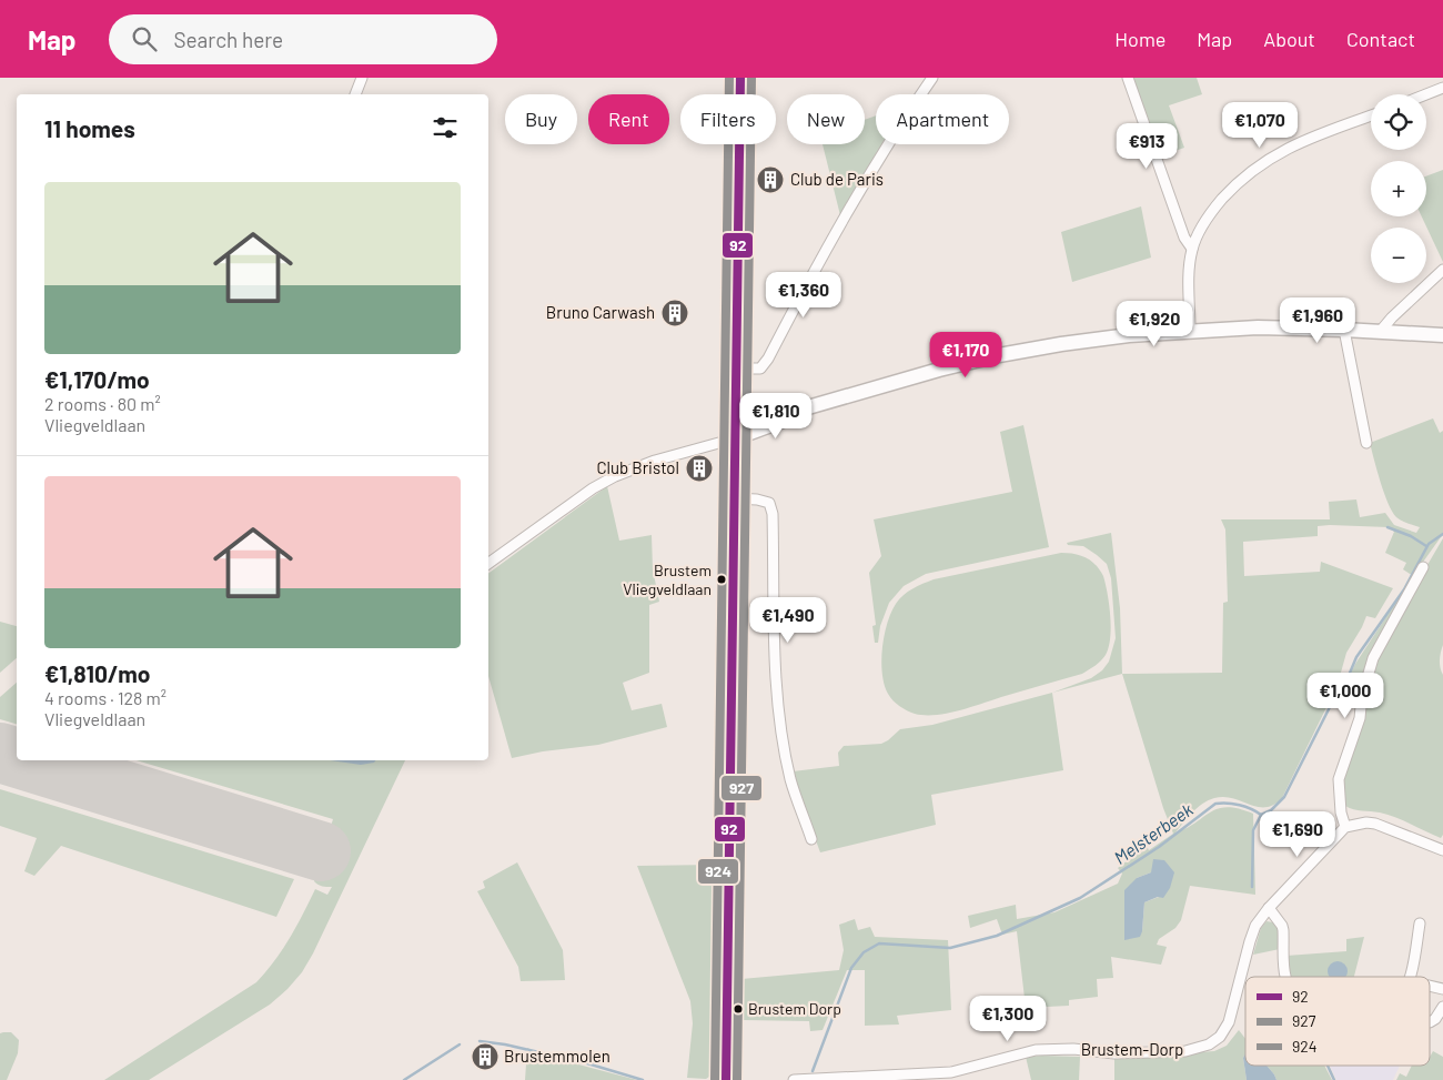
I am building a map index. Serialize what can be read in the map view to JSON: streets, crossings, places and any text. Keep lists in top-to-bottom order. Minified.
{"streets":{"street":["Brustem-Dorp"]},"water":["Melsterbeek"],"places":{"building":["Club de Paris","Bruno Carwash","Club Bristol","Brustemmolen"],"other":["Brustem Vliegveldlaan","Brustem Dorp"]},"lines":["transit line 92","transit line 927","transit line 924"],"legend":["92","927","924"],"page":{"header":"Map","search":"Search here","nav":["Home","Map","About","Contact"],"map_buttons":["+","−"],"chip":["Buy","Rent","Filters","New","Apartment"],"heading":"11 homes","price":["€1,070","€913","€1,360","€1,960","€1,920","€1,170","€1,810","€1,490","€1,000","€1,690","€1,300"],"list":[{"name":"€1,170/mo","note":"2 rooms · 80 m² · Vliegveldlaan"},{"name":"€1,810/mo","note":"4 rooms · 128 m² · Vliegveldlaan"}]}}
